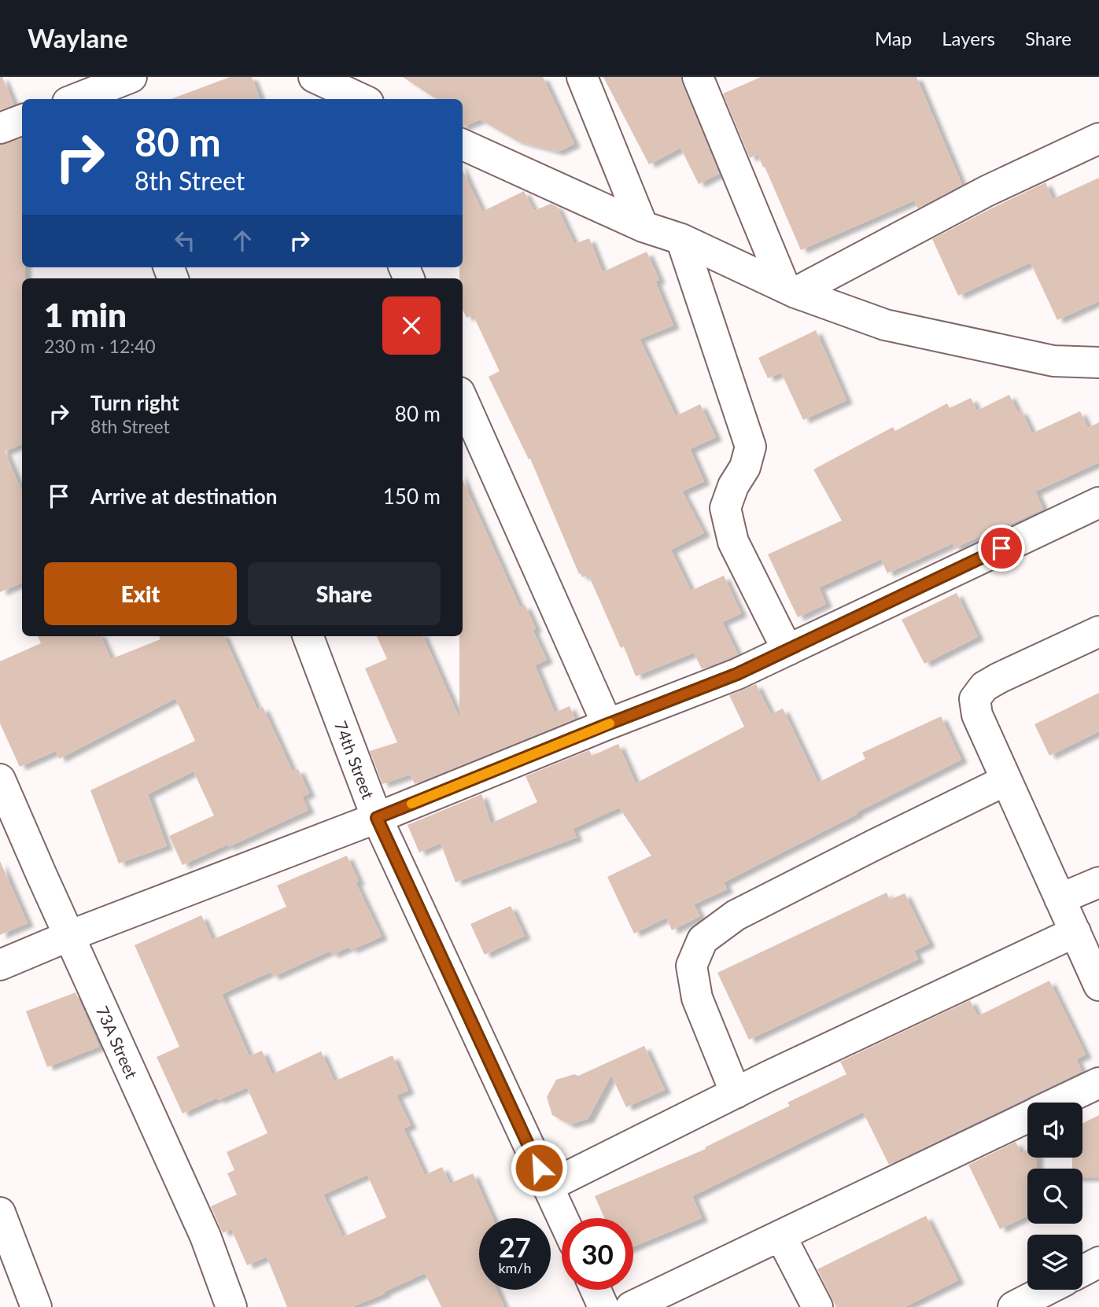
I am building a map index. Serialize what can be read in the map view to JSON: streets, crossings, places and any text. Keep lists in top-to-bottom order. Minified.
{"streets":{"street":["74th Street","73A Street"]},"page":{"header":"Waylane","nav":["Map","Layers","Share"],"turn":["80 m","8th Street"],"heading":["1 min","230 m · 12:40"],"list":[{"name":"Turn right","note":"8th Street","value":"80 m"},{"name":"Arrive at destination","value":"150 m"}],"buttons":["Exit","Share"],"speed":"27 km/h","limit":"30"}}
